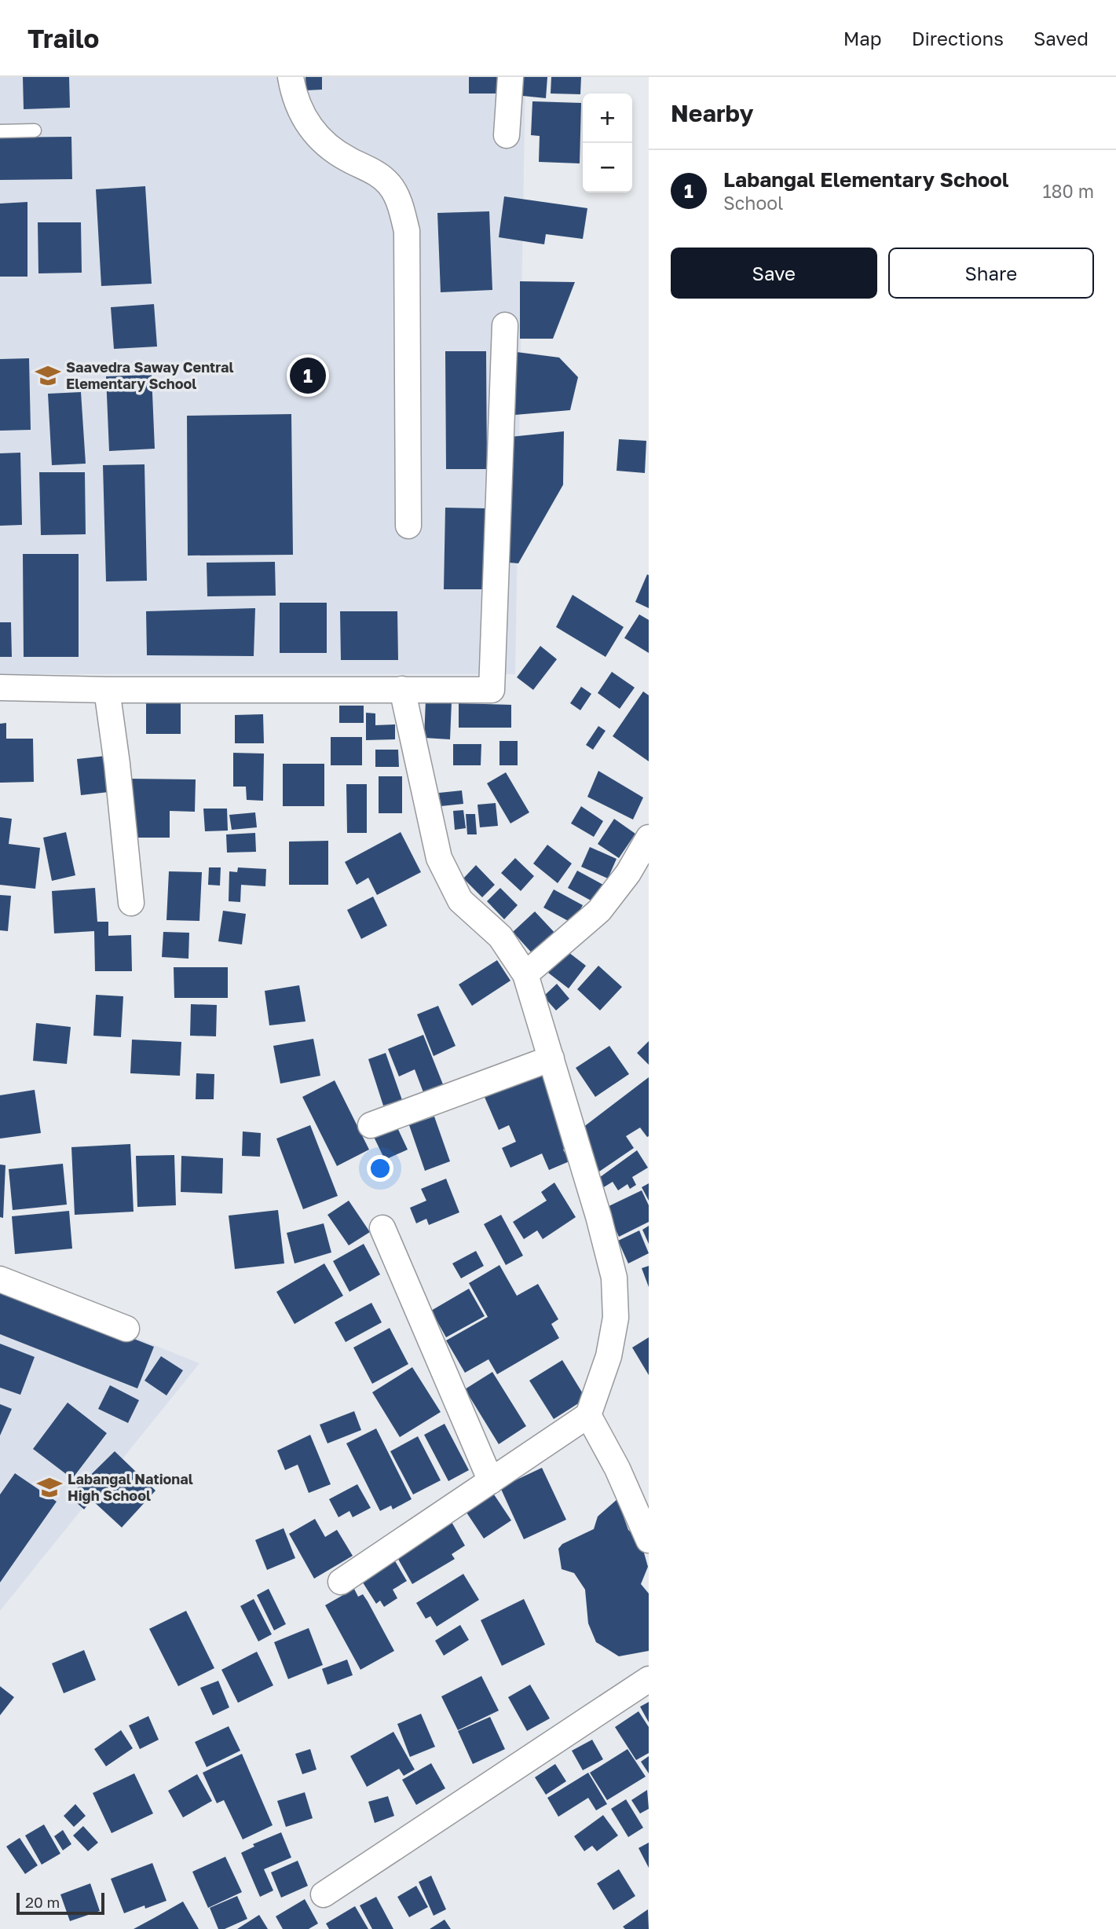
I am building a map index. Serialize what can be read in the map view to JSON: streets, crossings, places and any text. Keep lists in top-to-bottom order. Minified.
{"places":{"school or university":["Saavedra Saway Central Elementary School","Labangal National High School"]},"scale_bar":"20 m","page":{"header":"Trailo","nav":["Map","Directions","Saved"],"heading":"Nearby","map_buttons":["+","−"],"list":[{"mark":"1","name":"Labangal Elementary School","note":"School","value":"180 m"}],"buttons":["Save","Share"],"pins":"1","scale":"20 m"}}
